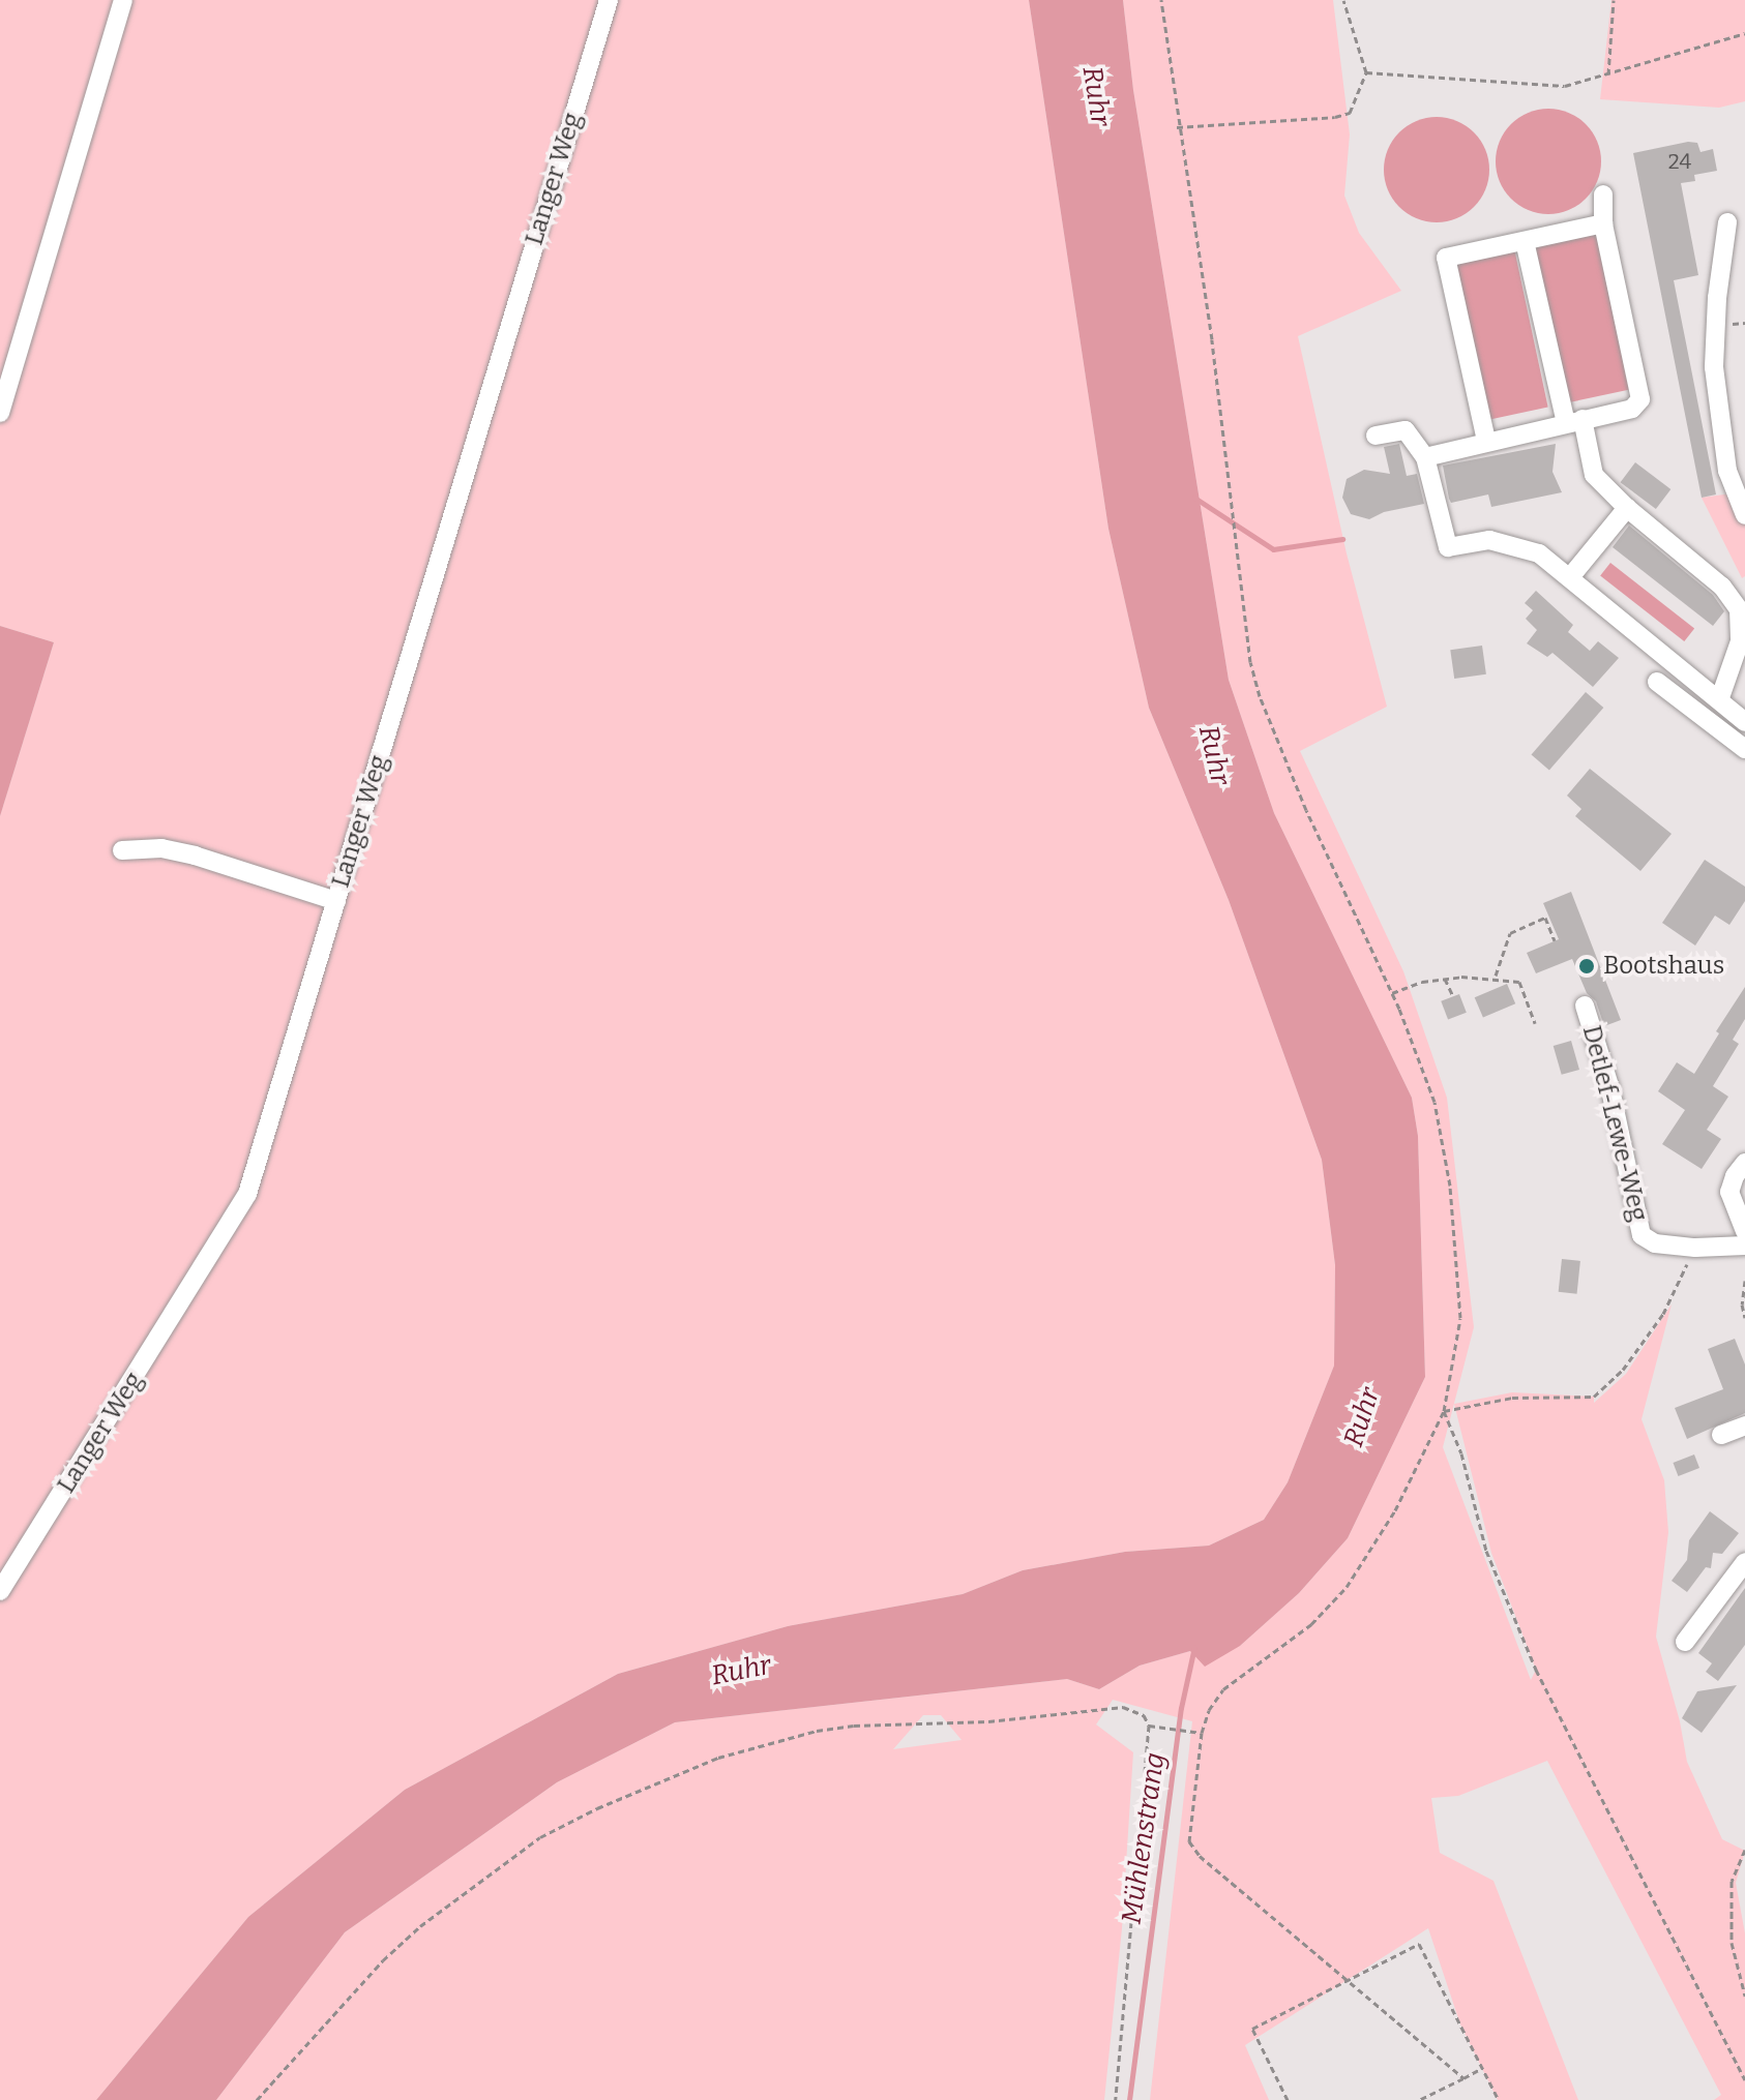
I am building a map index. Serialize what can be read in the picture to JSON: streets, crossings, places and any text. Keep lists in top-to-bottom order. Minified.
{"streets":{"street":["Langer Weg","Detlef-Lewe-Weg"]},"water":["Ruhr","Mühlenstrang"],"places":["Bootshaus"],"house_numbers":["24"]}
